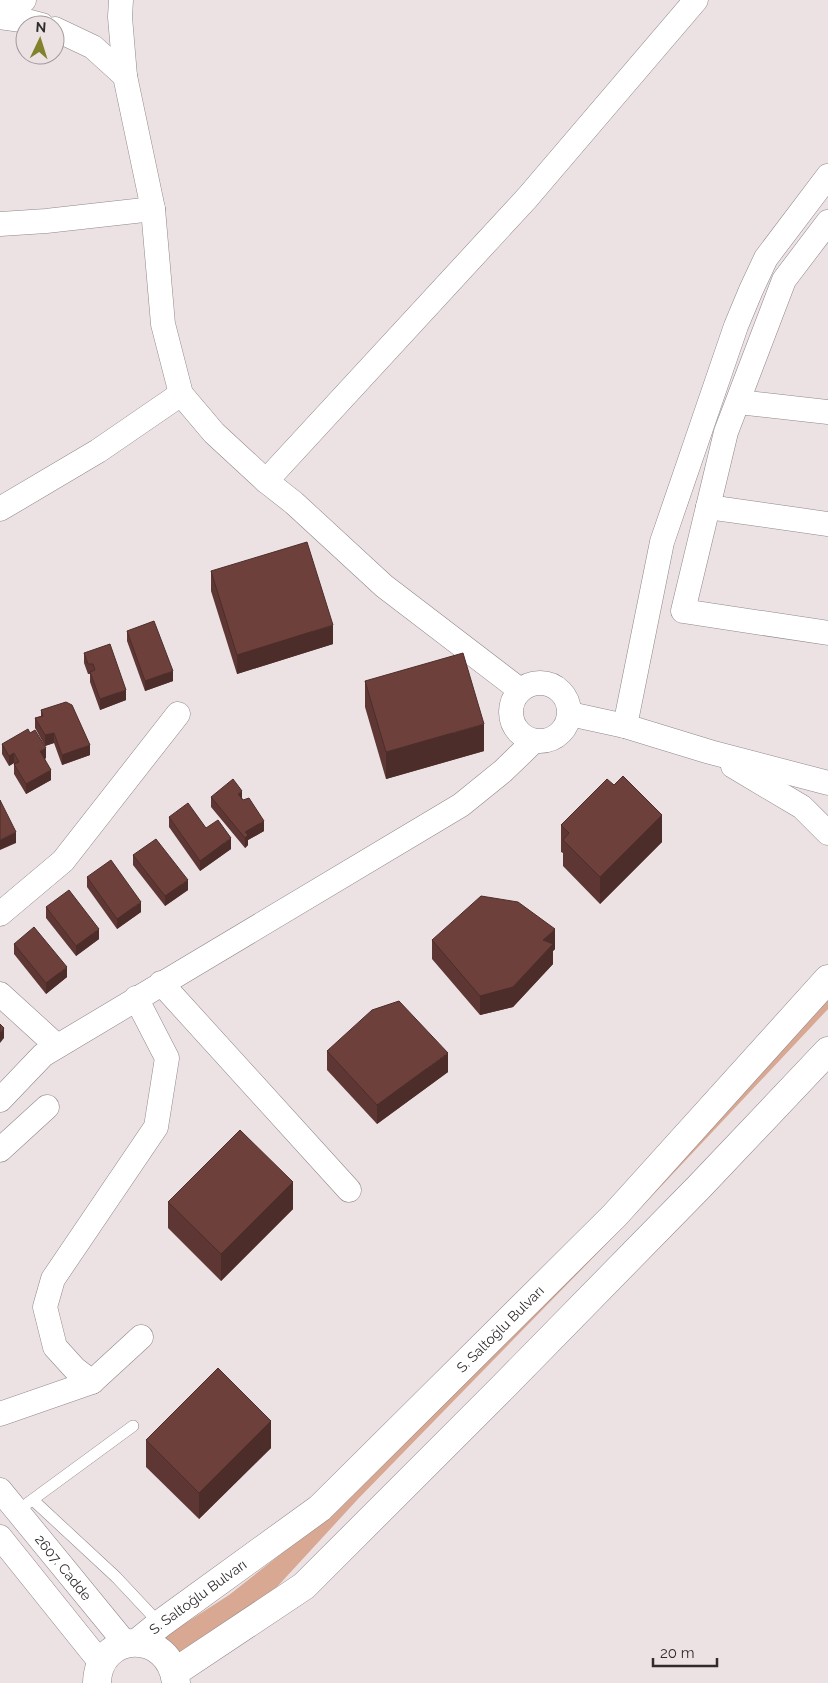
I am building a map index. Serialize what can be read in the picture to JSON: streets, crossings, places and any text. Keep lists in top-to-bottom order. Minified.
{"streets":{"main road":["S. Saltoğlu Bulvarı"],"street":["2607. Cadde"]},"crossings":[["S. Saltoğlu Bulvarı","2607. Cadde"]],"scale_bar":"20 m","north":"top"}
